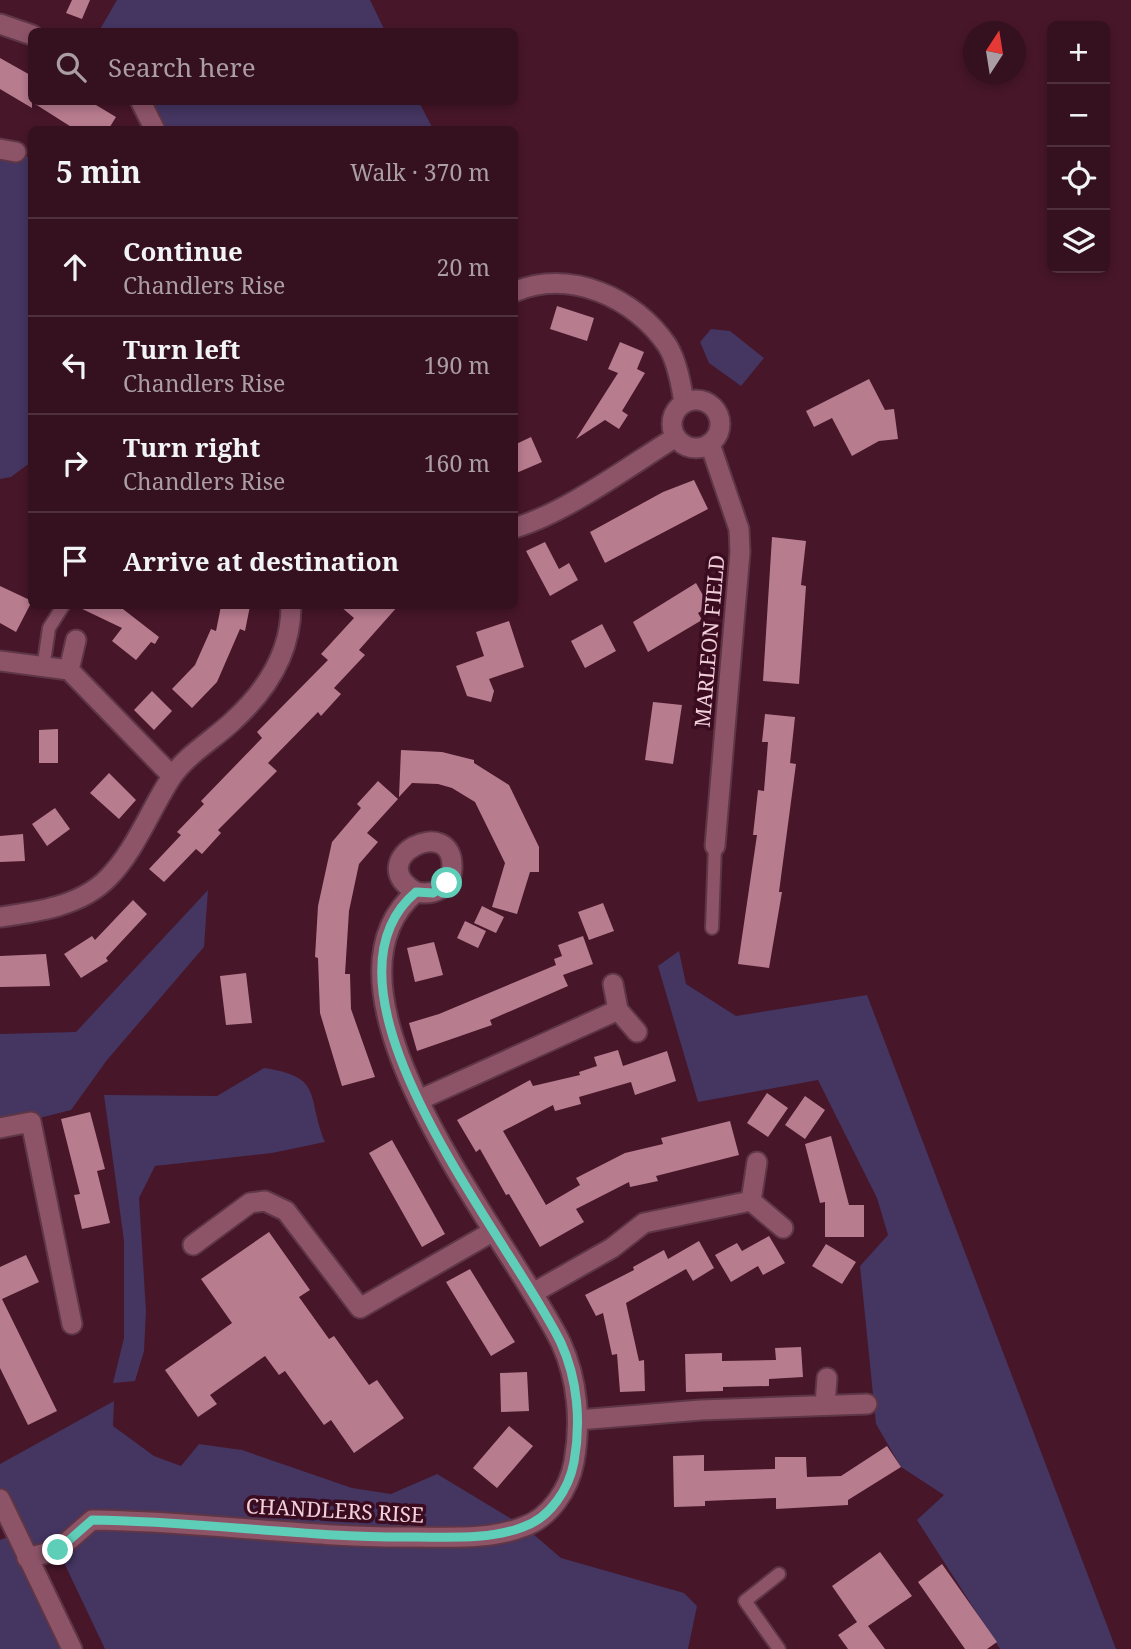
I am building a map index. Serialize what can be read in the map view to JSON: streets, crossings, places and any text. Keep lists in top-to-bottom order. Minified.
{"streets":{"street":["MARLEON FIELD","CHANDLERS RISE"]},"north":"top","page":{"map_buttons":["+","−"],"search":"Search here","heading":["5 min","Walk · 370 m"],"list":[["Continue","Chandlers Rise","20 m"],["Turn left","Chandlers Rise","190 m"],["Turn right","Chandlers Rise","160 m"],"Arrive at destination"]}}
